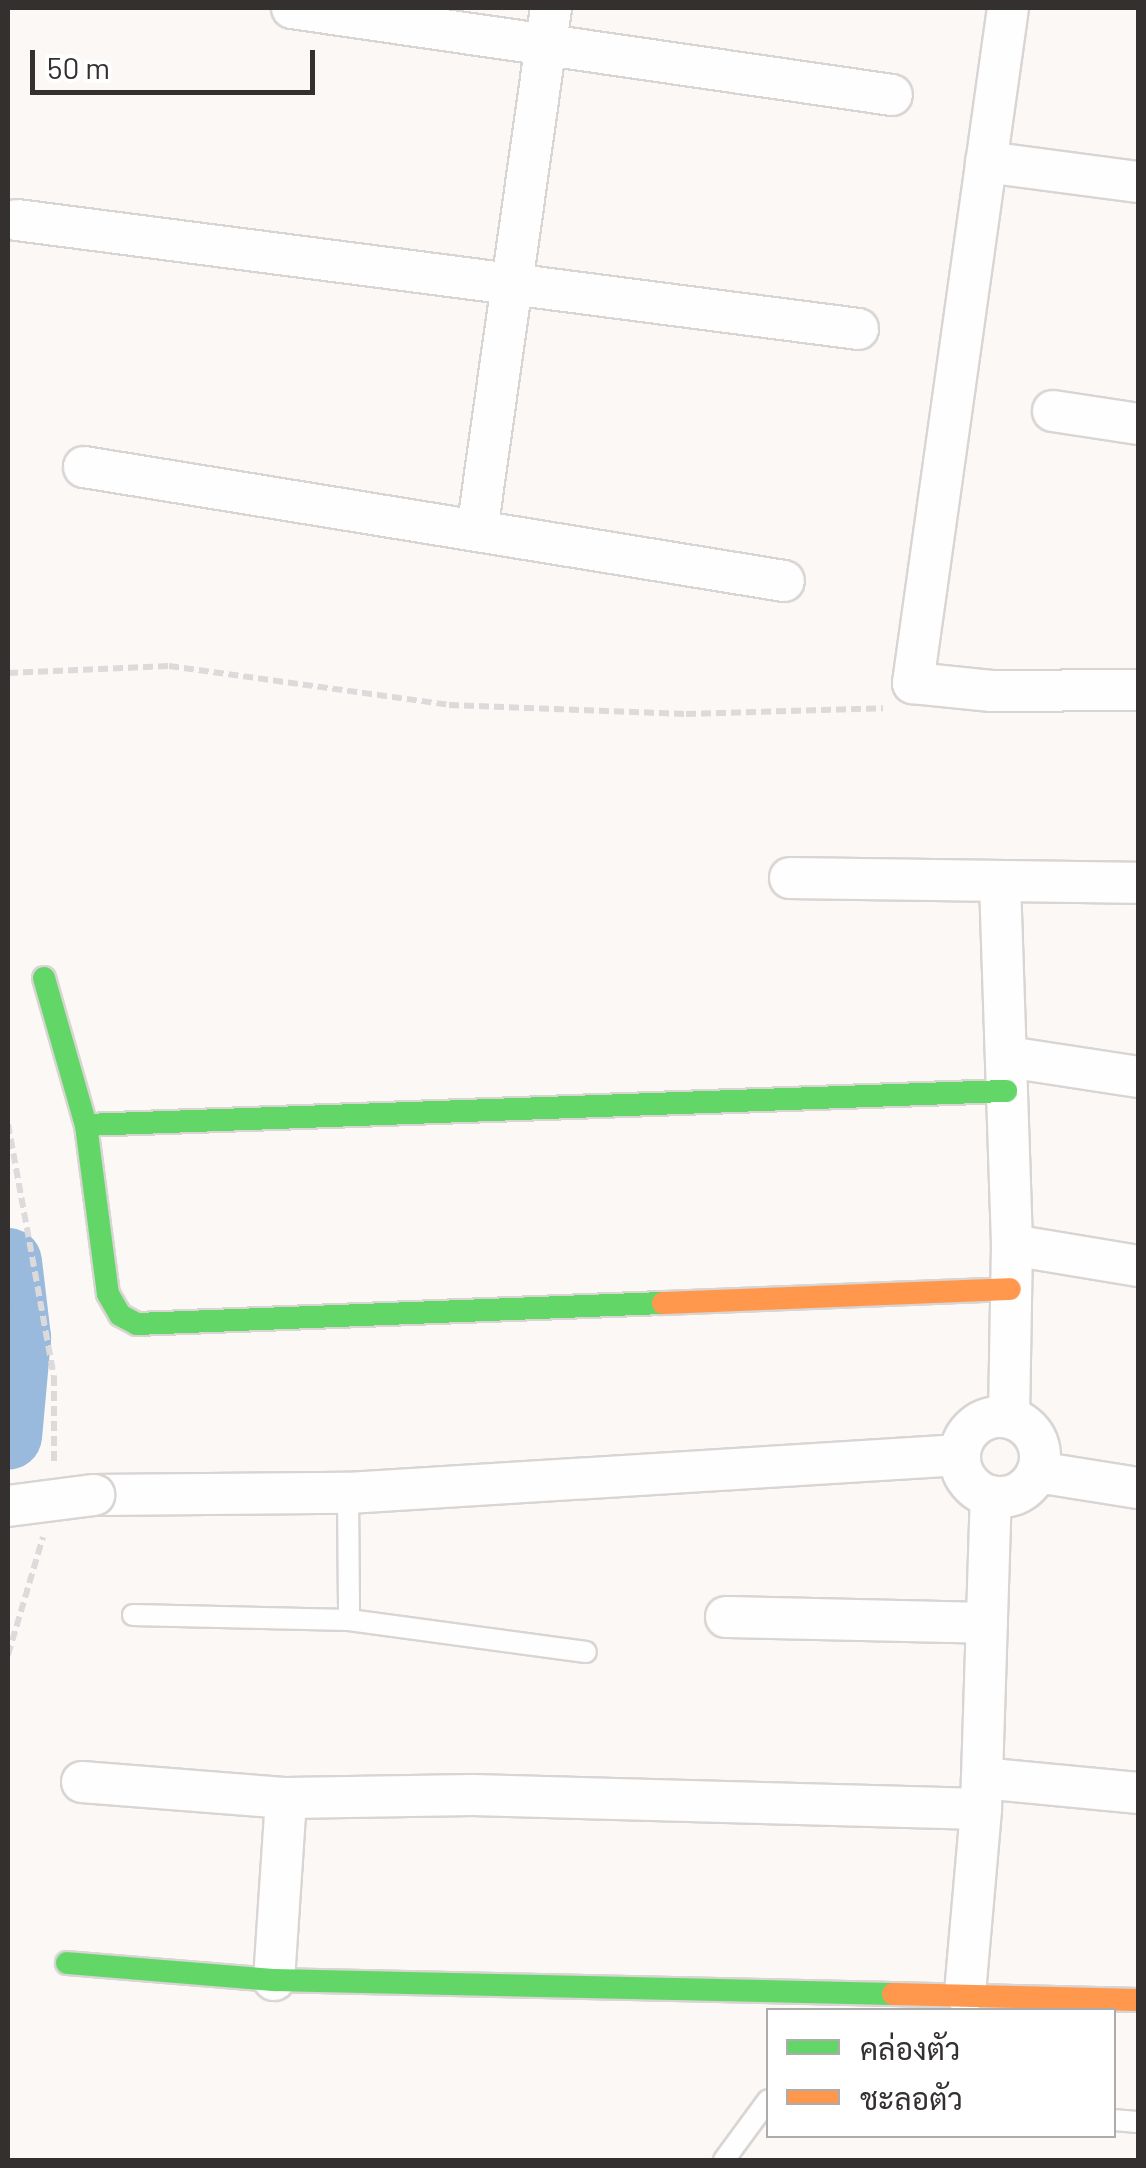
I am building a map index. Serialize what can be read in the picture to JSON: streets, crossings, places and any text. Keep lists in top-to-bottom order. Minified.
{"legend":["คล่องตัว","ชะลอตัว"],"scale_bar":"50 m"}
